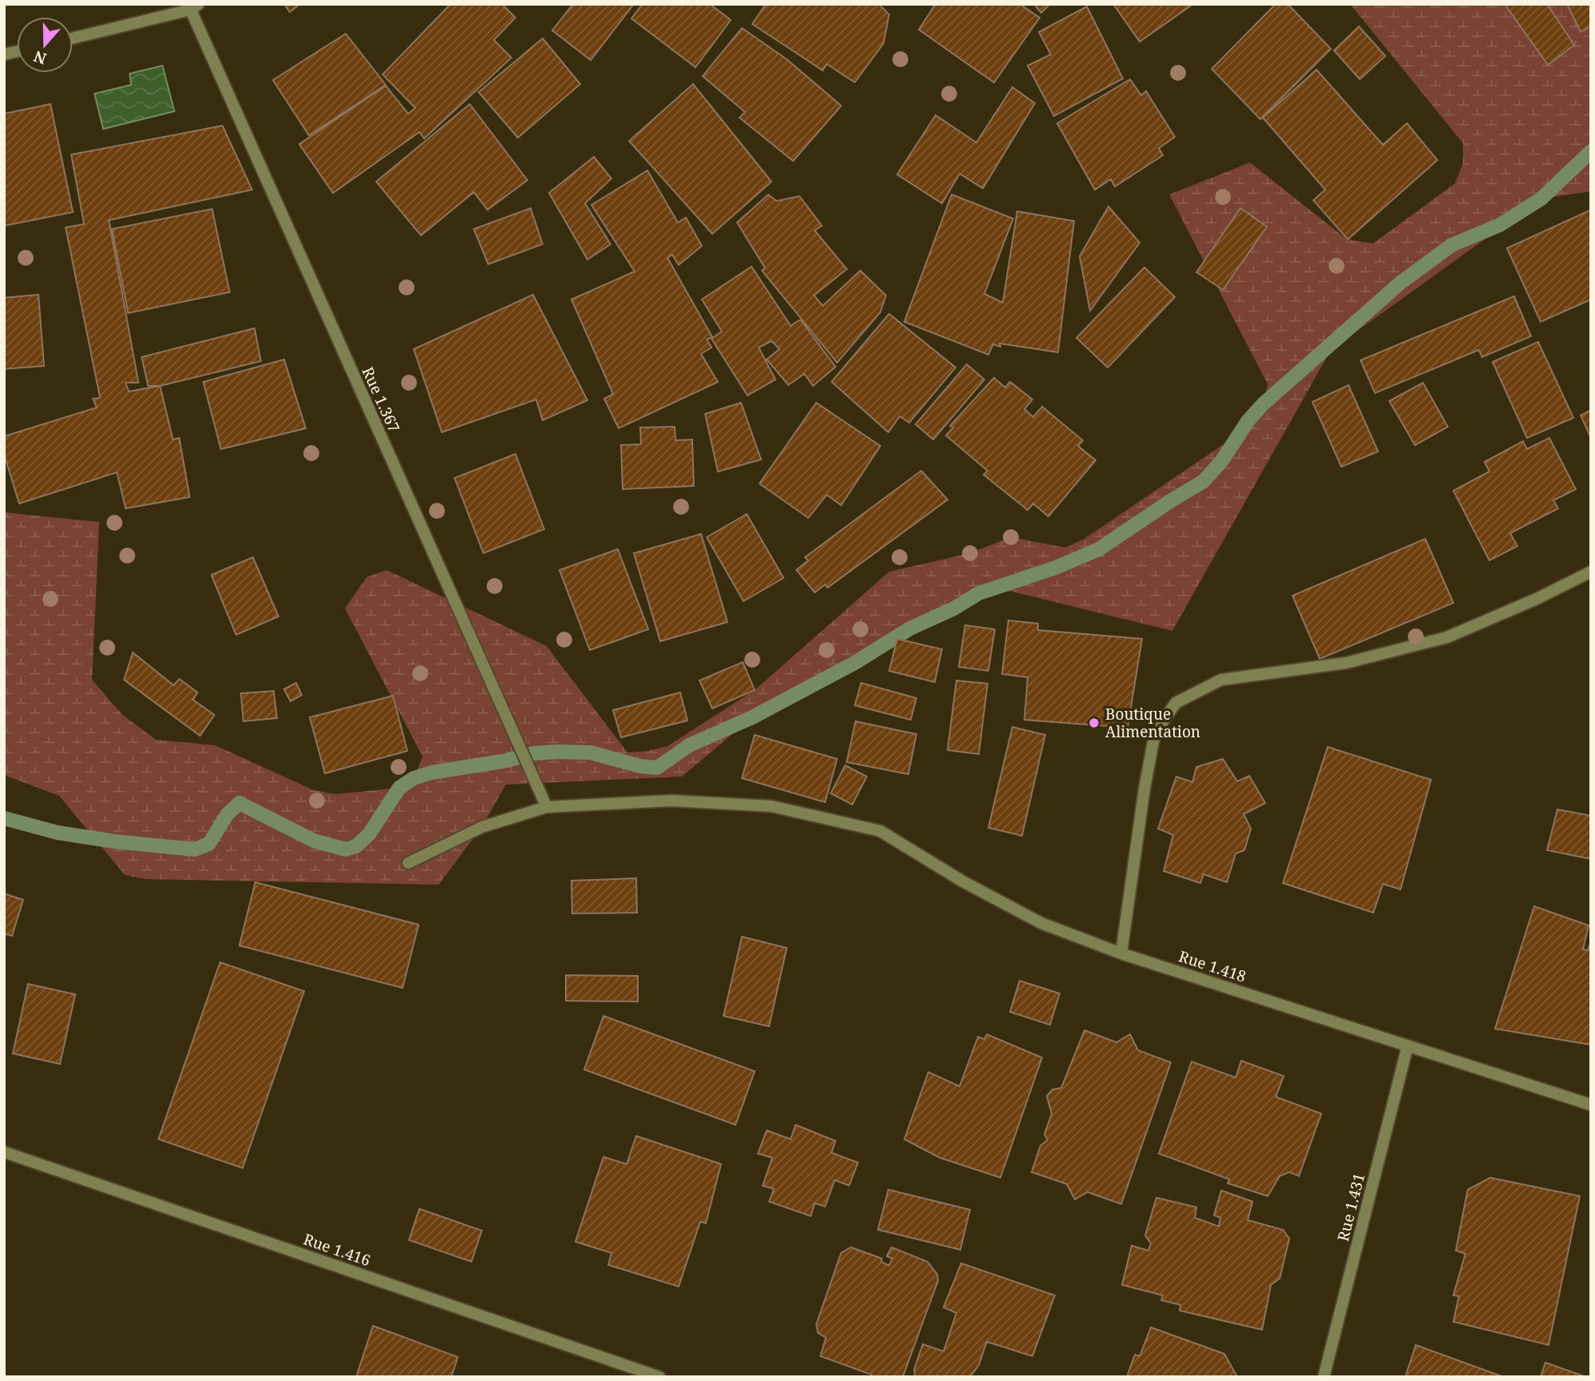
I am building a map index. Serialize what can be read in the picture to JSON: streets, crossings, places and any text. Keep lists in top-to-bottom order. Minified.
{"streets":{"street":["Rue 1.367","Rue 1.418","Rue 1.431","Rue 1.416"]},"crossings":[["Rue 1.367","Rue 1.418"],["Rue 1.418","Rue 1.431"]],"places":["Boutique Alimentation"],"north":"bottom"}
